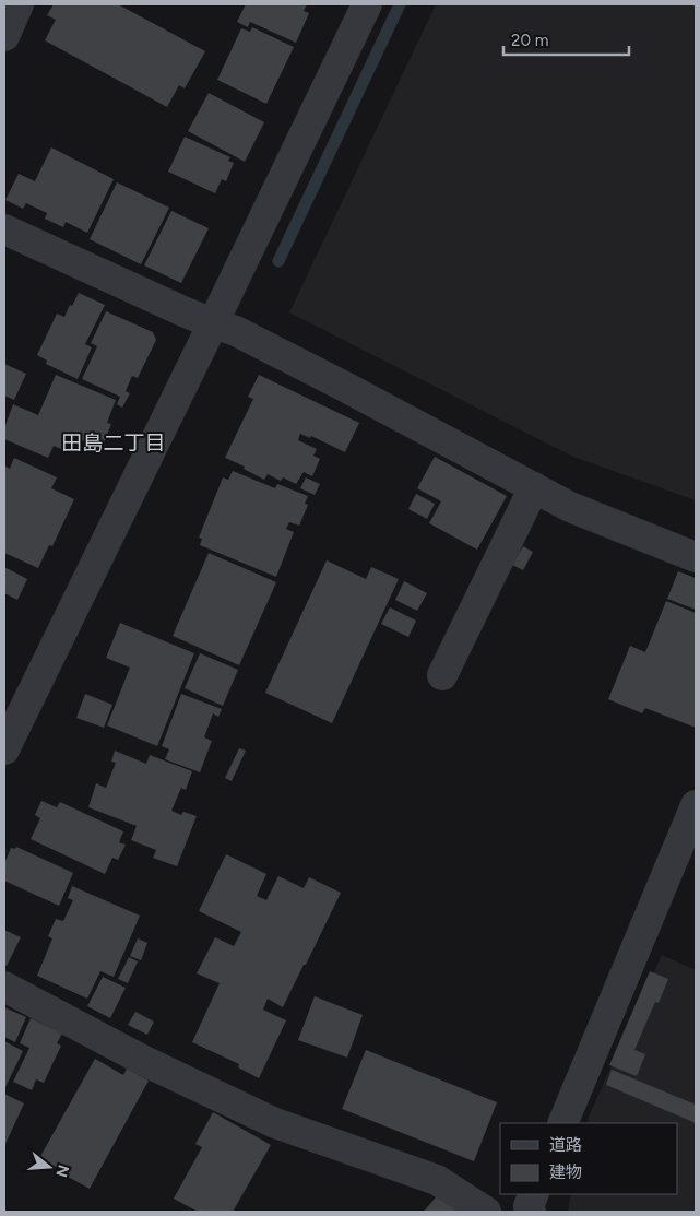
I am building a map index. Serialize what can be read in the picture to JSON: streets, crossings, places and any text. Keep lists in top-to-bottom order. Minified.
{"districts":["田島二丁目"],"legend":["道路","建物"],"scale_bar":"20 m","north":"right"}
